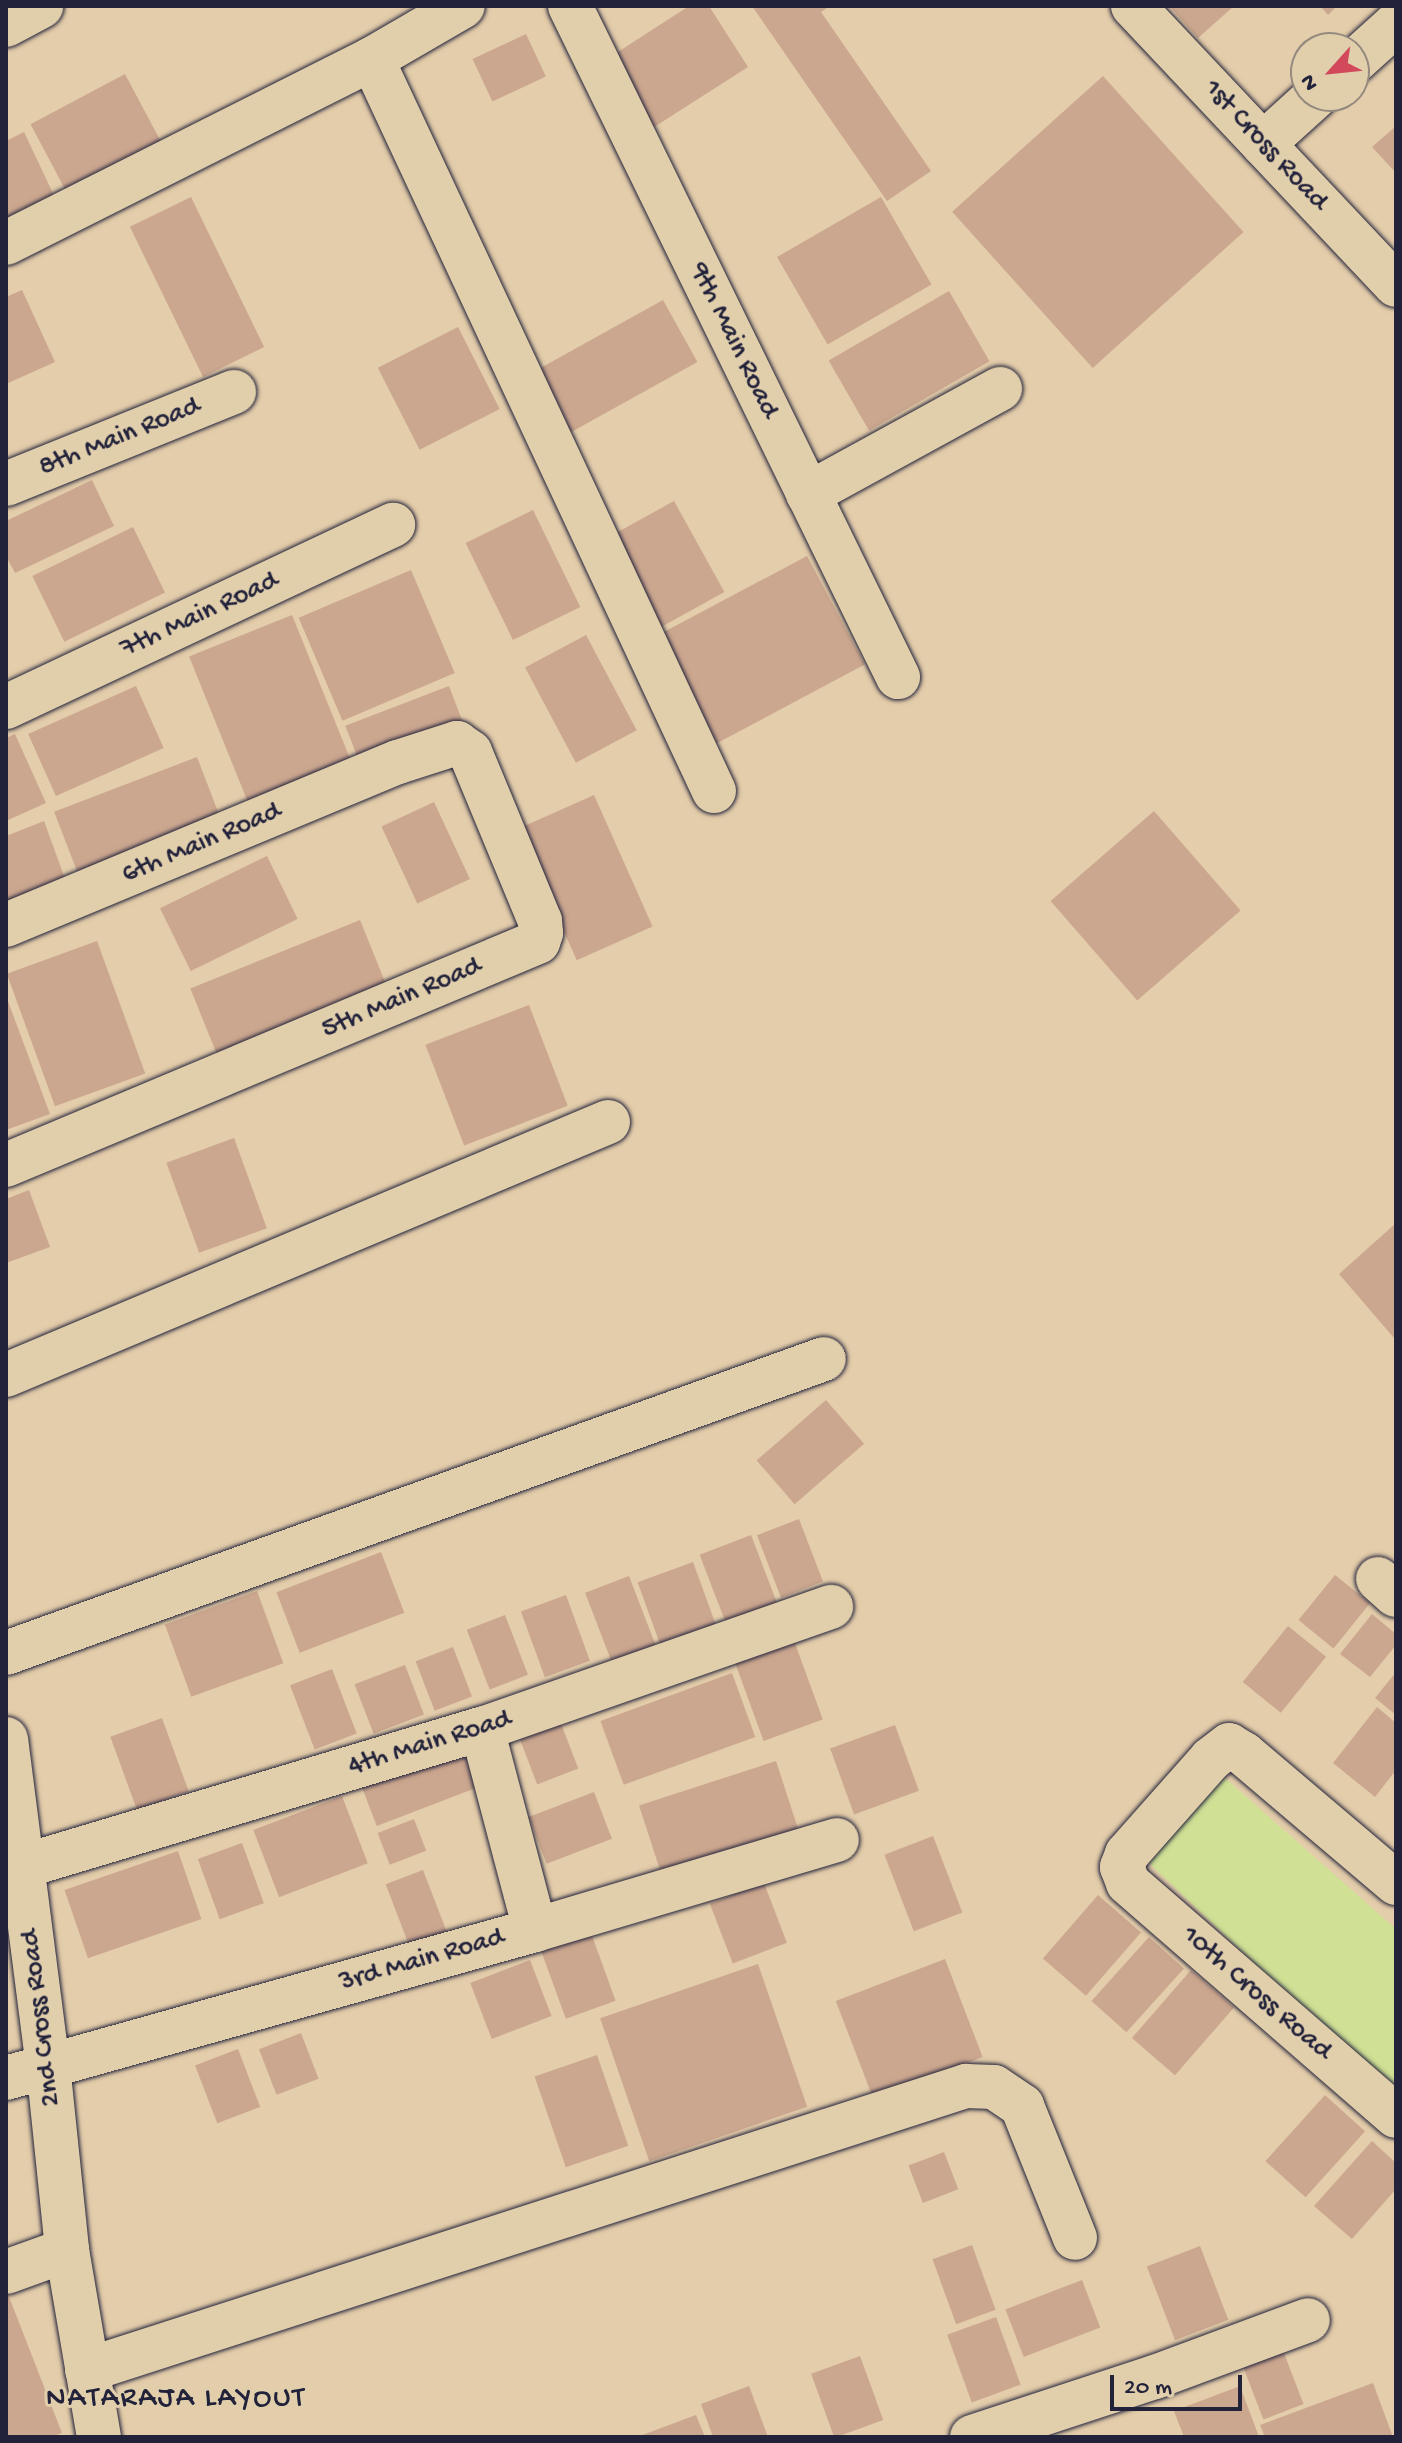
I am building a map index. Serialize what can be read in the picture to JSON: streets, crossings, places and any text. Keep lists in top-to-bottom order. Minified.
{"streets":{"street":["1st Cross Road","9th Main Road","8th Main Road","7th Main Road","6th Main Road","5th Main Road","4th Main Road","3rd Main Road","10th Cross Road","2nd Cross Road"]},"crossings":[["6th Main Road","5th Main Road"],["4th Main Road","2nd Cross Road"],["3rd Main Road","2nd Cross Road"]],"districts":["NATARAJA LAYOUT"],"scale_bar":"20 m","north":"bottom left"}
